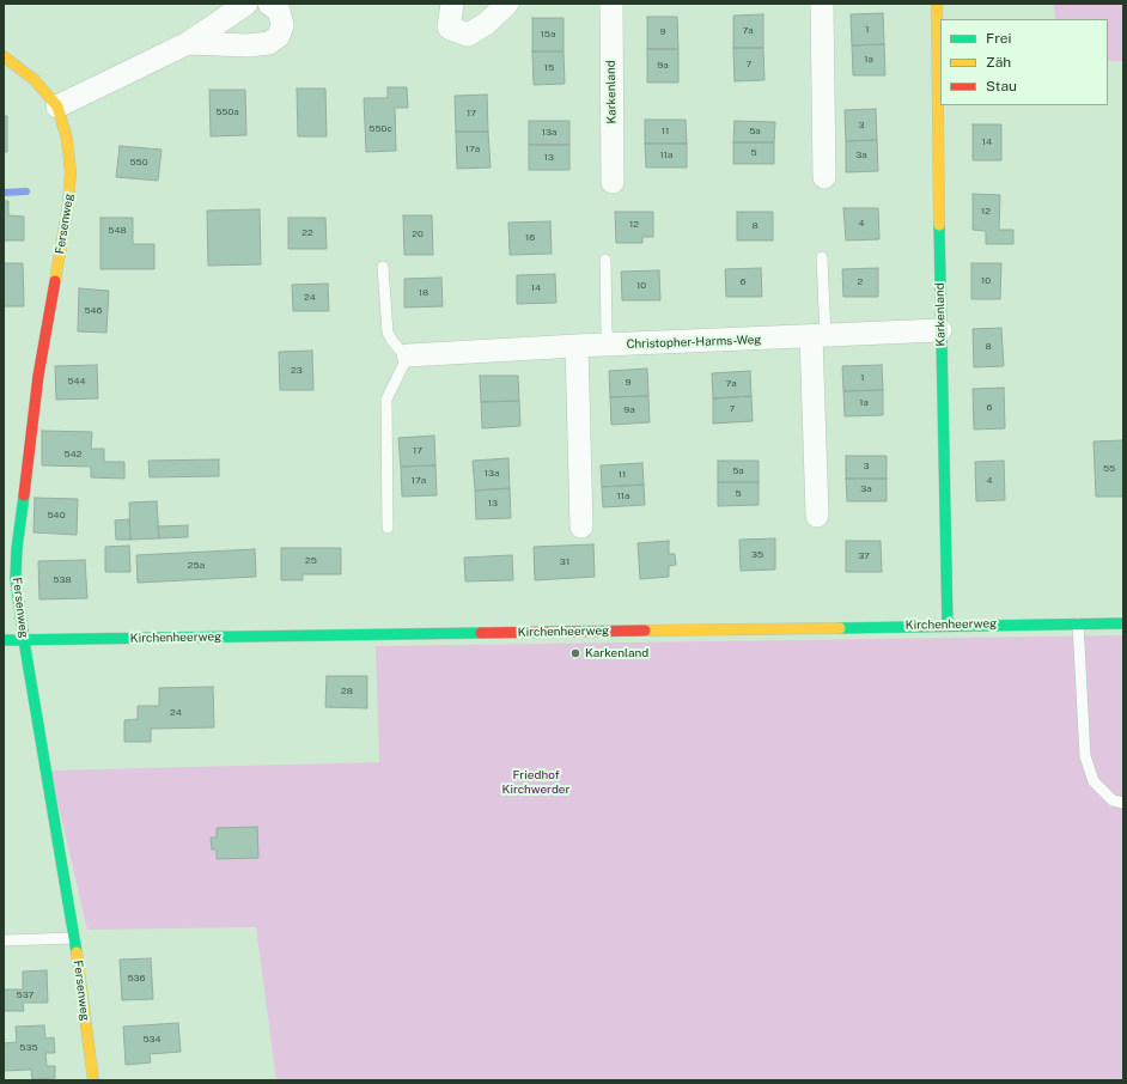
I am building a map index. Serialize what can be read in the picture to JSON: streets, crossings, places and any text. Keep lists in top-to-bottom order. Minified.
{"streets":{"street":["Karkenland","Fersenweg","Christopher-Harms-Weg","Kirchenheerweg"]},"crossings":[["Karkenland","Christopher-Harms-Weg"],["Karkenland","Kirchenheerweg"],["Fersenweg","Kirchenheerweg"]],"parks":["Friedhof Kirchwerder"],"places":["Karkenland"],"house_numbers":["1","7a","9","15a","1a","7","9a","15","550a","17","3","550c","11","5a","13a","14","17a","5","11a","3a","13","550","12","4","12","8","548","22","20","16","10","6","2","10","14","18","24","546","8","23","1","544","9","7a","1a","6","7","9a","17","542","3","55","5a","13a","11","17a","4","3a","5","11a","13","540","35","37","25","31","25a","538","28","24","536","537","534","535"],"legend":["Frei","Zäh","Stau"]}
